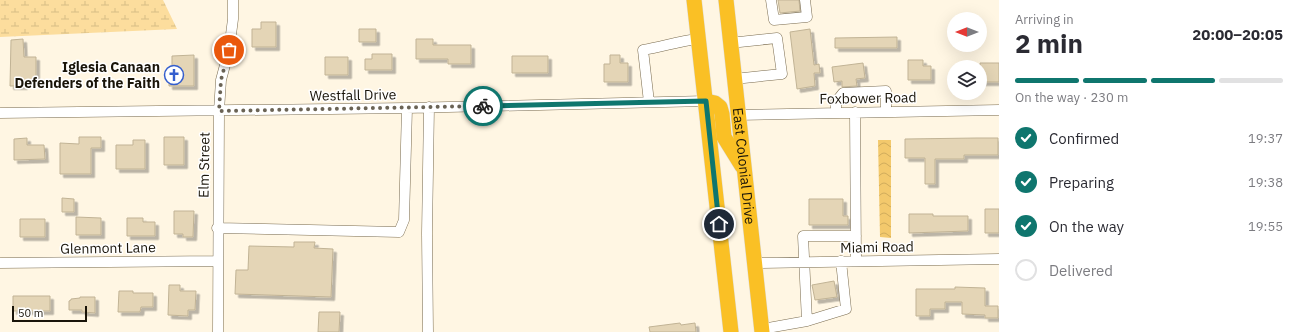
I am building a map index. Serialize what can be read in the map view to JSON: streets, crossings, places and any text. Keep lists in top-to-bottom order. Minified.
{"streets":{"highway":["East Colonial Drive"],"street":["Westfall Drive","Foxbower Road","Elm Street","Miami Road","Glenmont Lane"]},"crossings":[["Westfall Drive","Elm Street"],["Foxbower Road","East Colonial Drive"],["Elm Street","Glenmont Lane"],["East Colonial Drive","Miami Road"]],"places":{"church":["Iglesia Canaan Defenders of the Faith"]},"scale_bar":"50 m","north":"left","page":{"heading":["2 min","Arriving in","20:00–20:05"],"bar":"On the way · 230 m","list":[["Confirmed","19:37"],["Preparing","19:38"],["On the way","19:55"],"Delivered"],"scale":"50 m"}}
